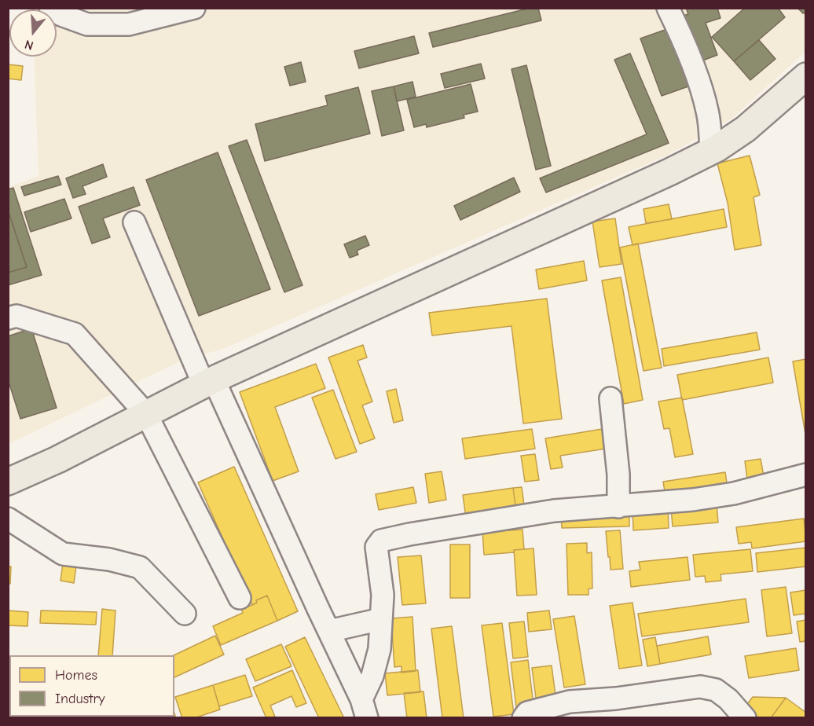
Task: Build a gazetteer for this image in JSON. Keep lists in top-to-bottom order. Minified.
{"legend":["Homes","Industry"],"north":"bottom"}
